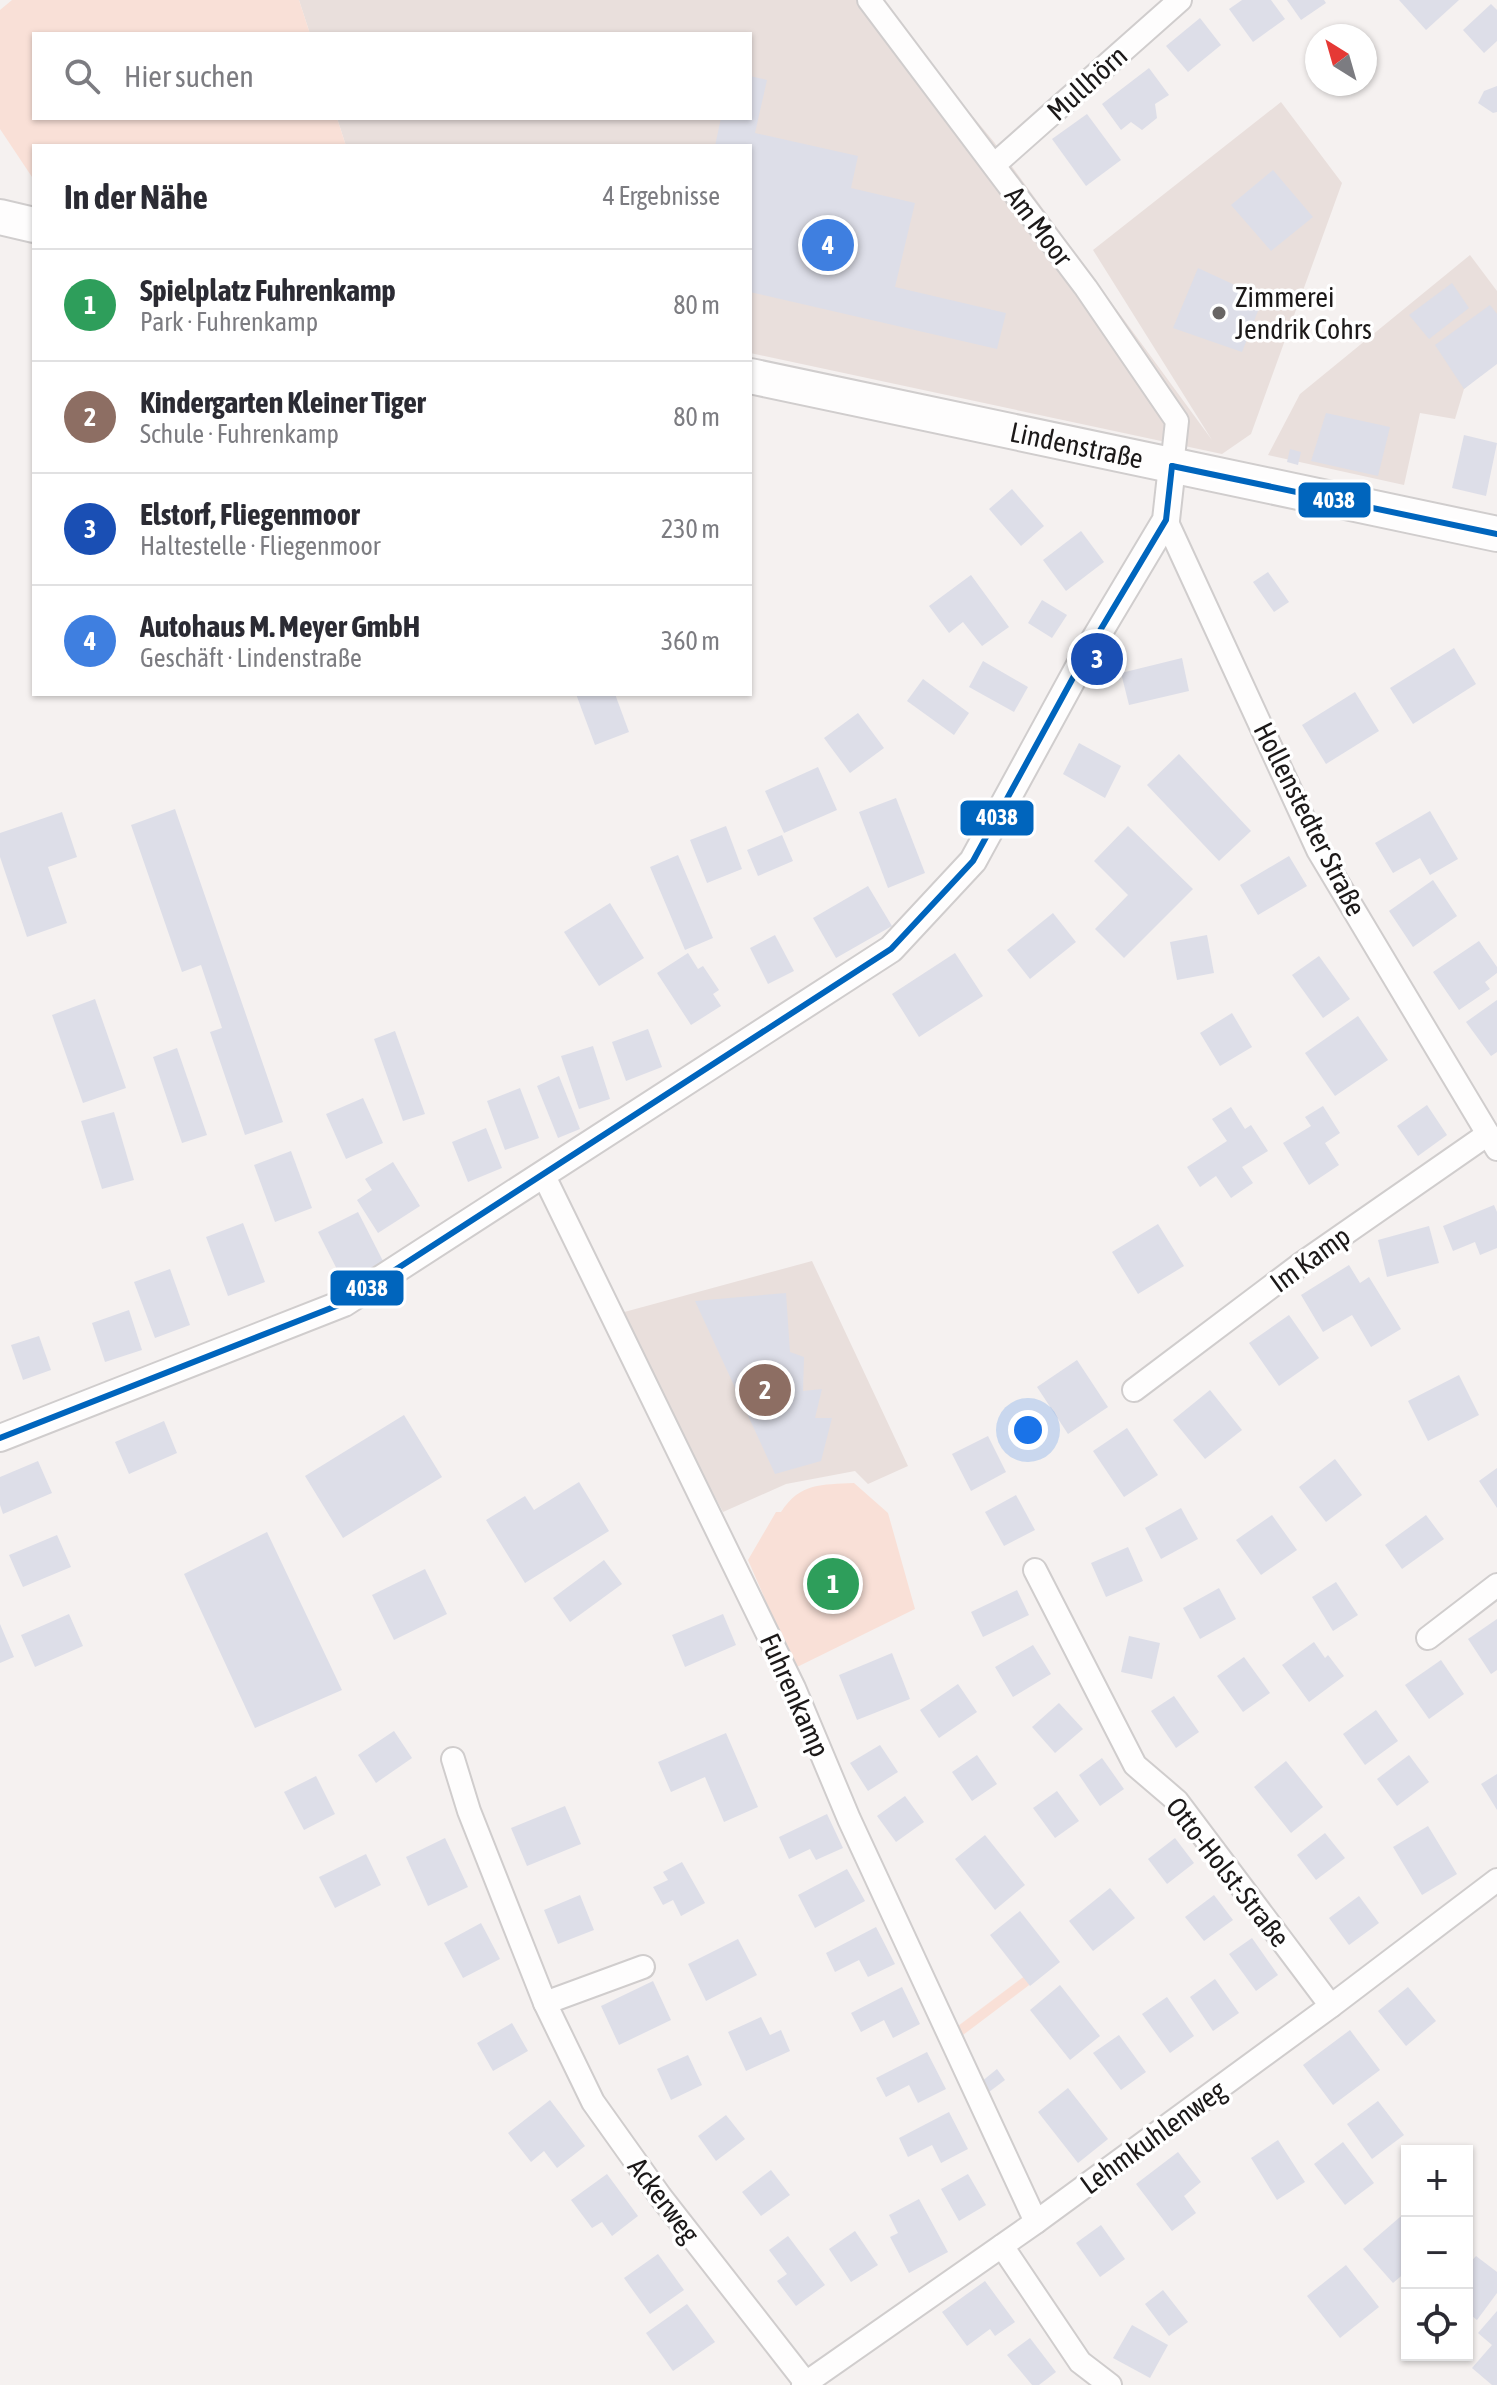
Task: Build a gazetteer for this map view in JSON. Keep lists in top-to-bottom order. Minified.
{"streets":{"main road":["Lindenstraße"],"street":["Mullhörn","Am Moor","Hollenstedter Straße","Im Kamp","Fuhrenkamp","Otto-Holst-Straße","Lehmkuhlenweg","Ackerweg"]},"crossings":[["Mullhörn","Am Moor"],["Am Moor","Lindenstraße"],["Hollenstedter Straße","Im Kamp"],["Fuhrenkamp","Lehmkuhlenweg"],["Otto-Holst-Straße","Lehmkuhlenweg"],["Lehmkuhlenweg","Ackerweg"]],"places":["Zimmerei Jendrik Cohrs"],"lines":["transit line 4038"],"north":"top left","page":{"search":"Hier suchen","heading":["In der Nähe","4 Ergebnisse"],"pins":["4","3","2","1"],"list":[{"mark":"1","name":"Spielplatz Fuhrenkamp","note":"Park · Fuhrenkamp","value":"80 m"},{"mark":"2","name":"Kindergarten Kleiner Tiger","note":"Schule · Fuhrenkamp","value":"80 m"},{"mark":"3","name":"Elstorf, Fliegenmoor","note":"Haltestelle · Fliegenmoor","value":"230 m"},{"mark":"4","name":"Autohaus M. Meyer GmbH","note":"Geschäft · Lindenstraße","value":"360 m"}],"map_buttons":["+","−"]}}
